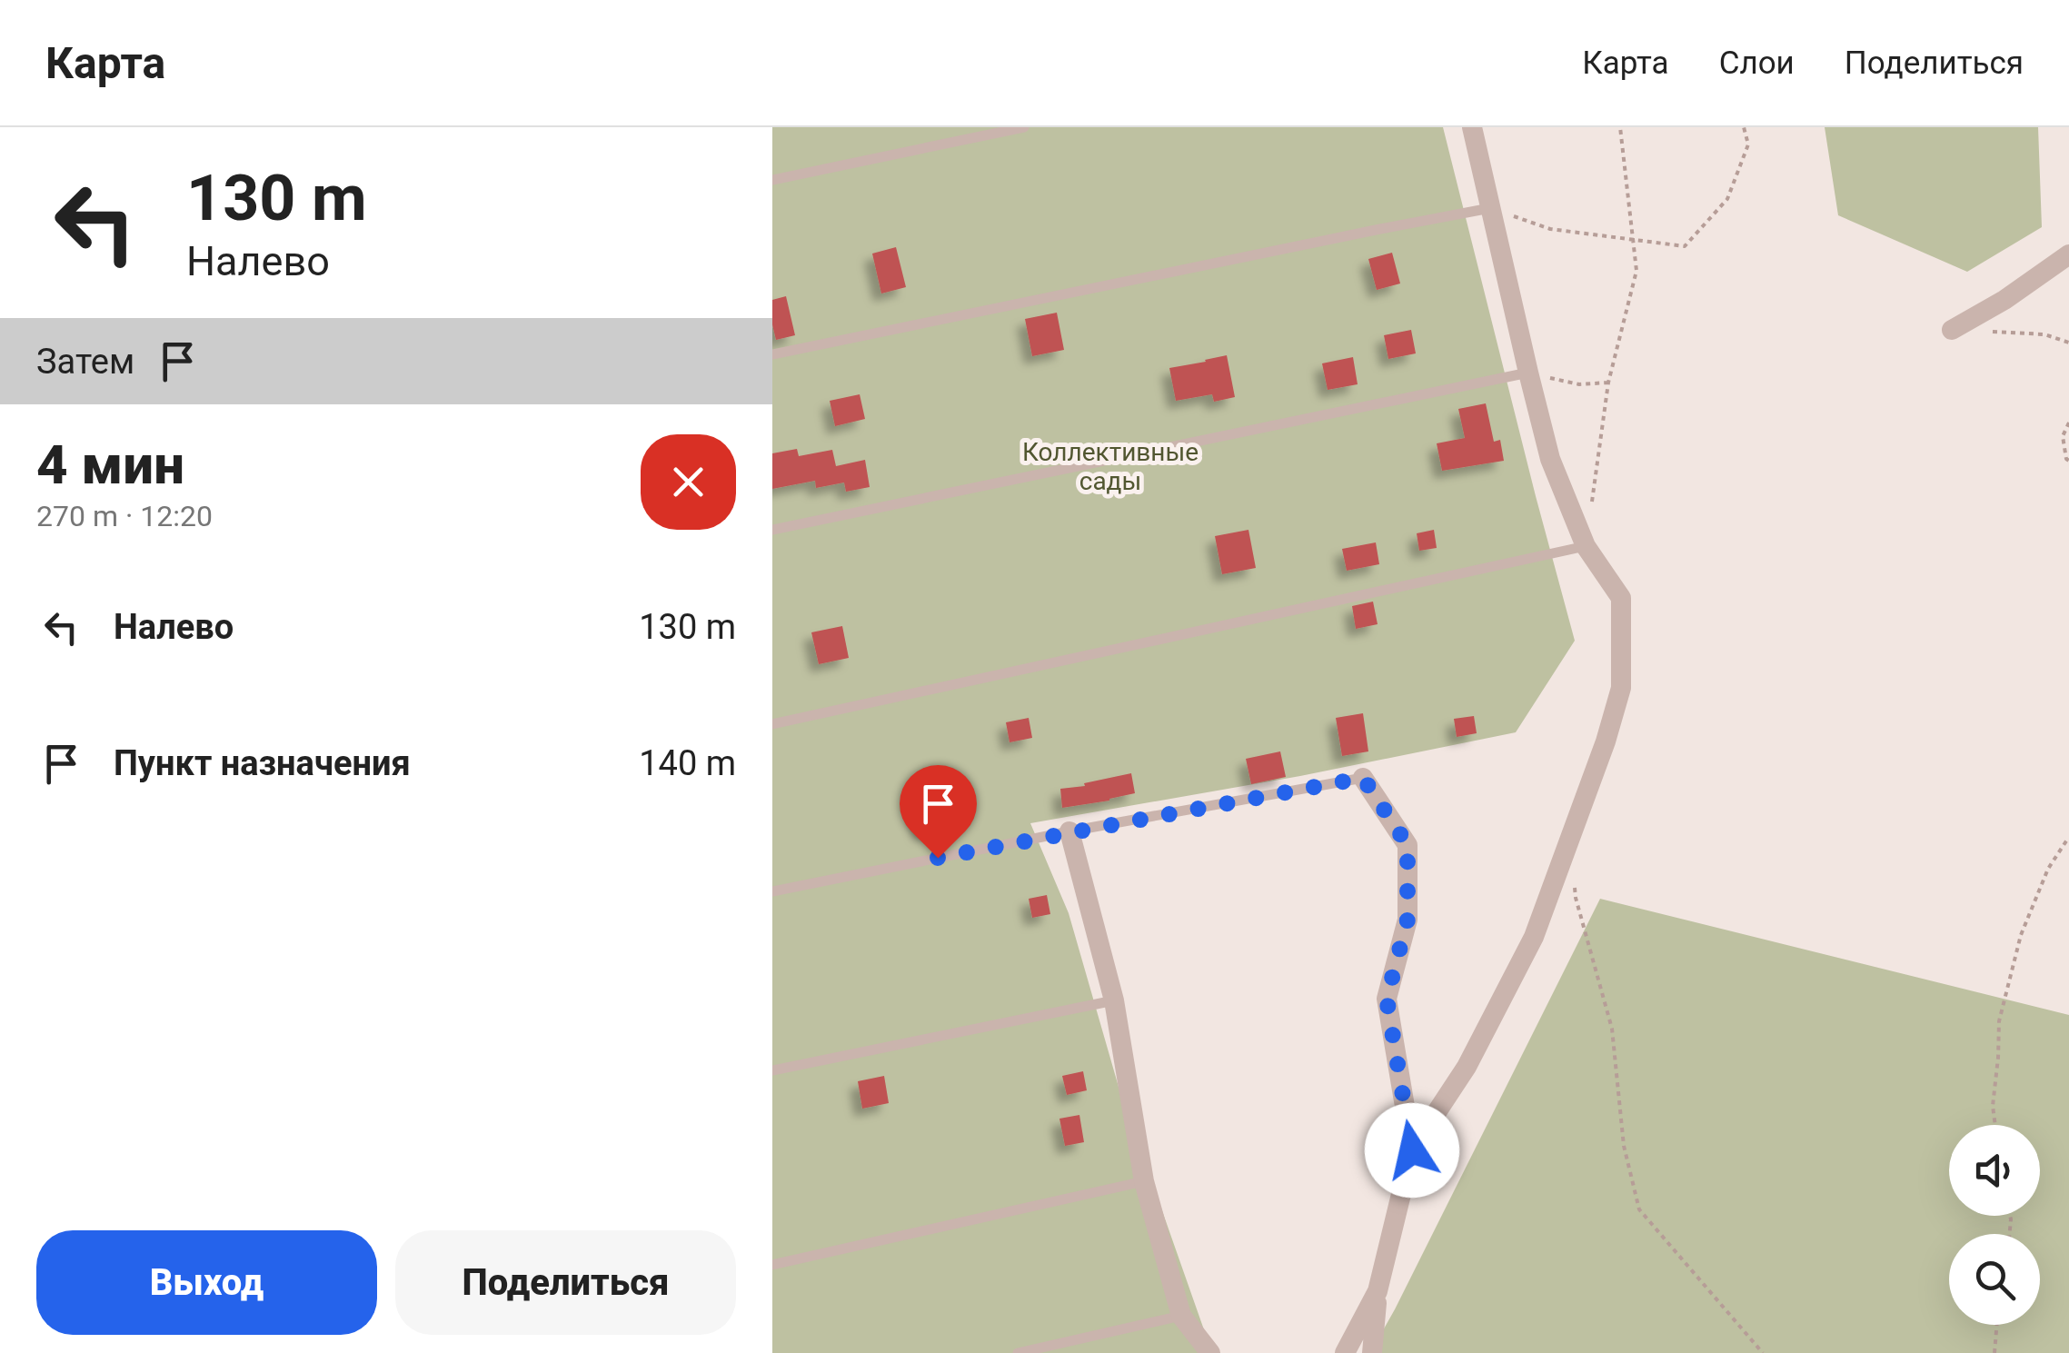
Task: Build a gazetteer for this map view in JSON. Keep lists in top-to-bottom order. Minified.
{"parks":["Коллективные сады"],"page":{"header":"Карта","nav":["Карта","Слои","Поделиться"],"turn":["130 m","Налево"],"then":"Затем","heading":["4 мин","270 m · 12:20"],"list":[{"name":"Налево","value":"130 m"},{"name":"Пункт назначения","value":"140 m"}],"buttons":["Выход","Поделиться"]}}
